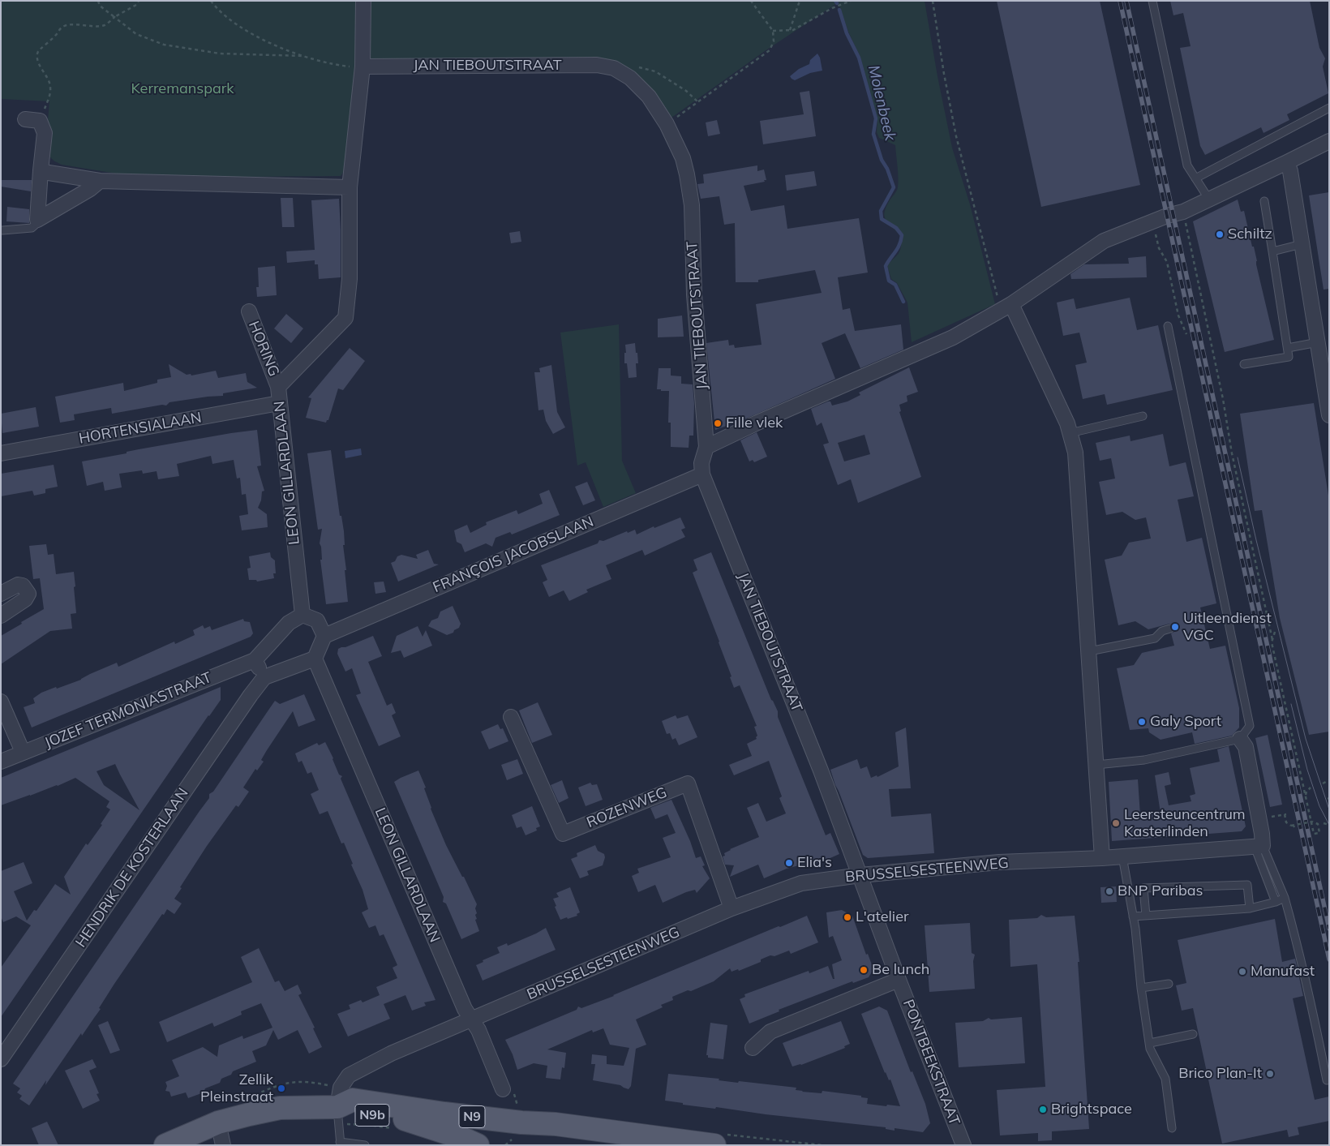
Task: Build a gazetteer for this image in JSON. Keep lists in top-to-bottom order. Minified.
{"streets":{"main road":["N9b","N9"],"street":["JAN TIEBOUTSTRAAT","HORING","HORTENSIALAAN","LEON GILLARDLAAN","FRANÇOIS JACOBSLAAN","JOZEF TERMONIASTRAAT","ROZENWEG","HENDRIK DE KOSTERLAAN","BRUSSELSESTEENWEG","PONTBEEKSTRAAT"]},"crossings":[["JAN TIEBOUTSTRAAT","LEON GILLARDLAAN"],["JAN TIEBOUTSTRAAT","FRANÇOIS JACOBSLAAN"],["JAN TIEBOUTSTRAAT","BRUSSELSESTEENWEG"],["JAN TIEBOUTSTRAAT","PONTBEEKSTRAAT"],["HORING","LEON GILLARDLAAN"],["HORTENSIALAAN","LEON GILLARDLAAN"],["LEON GILLARDLAAN","BRUSSELSESTEENWEG"],["ROZENWEG","BRUSSELSESTEENWEG"],["BRUSSELSESTEENWEG","PONTBEEKSTRAAT"],["BRUSSELSESTEENWEG","N9b"],["BRUSSELSESTEENWEG","N9"],["N9b","N9"]],"water":["Molenbeek"],"parks":["Kerremanspark"],"places":["Schiltz","Fille vlek","Uitleendienst VGC","Galy Sport","Leersteuncentrum Kasterlinden","Elia's","BNP Paribas","L'atelier","Be lunch","Manufast","Brico Plan-It","Zellik Pleinstraat","Brightspace"]}
